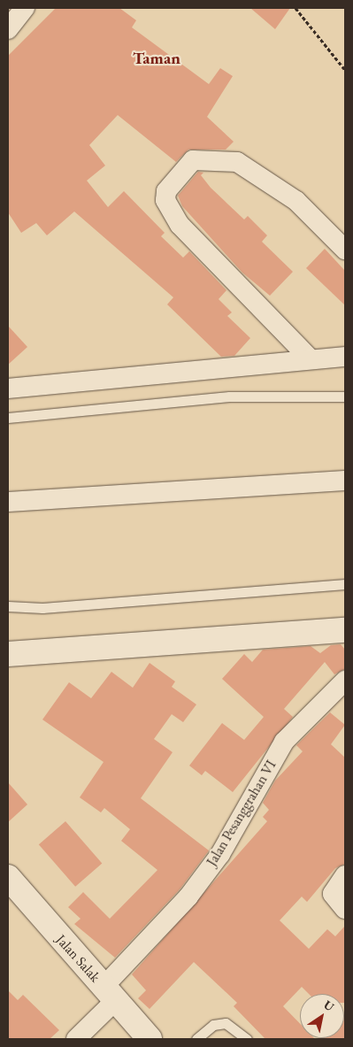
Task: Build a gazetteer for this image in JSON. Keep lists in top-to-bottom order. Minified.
{"streets":{"main road":["Jalan Salak"],"street":["Jalan Pesanggrahan VI"]},"crossings":[["Jalan Pesanggrahan VI","Jalan Salak"]],"districts":["Taman"],"north":"top right"}
